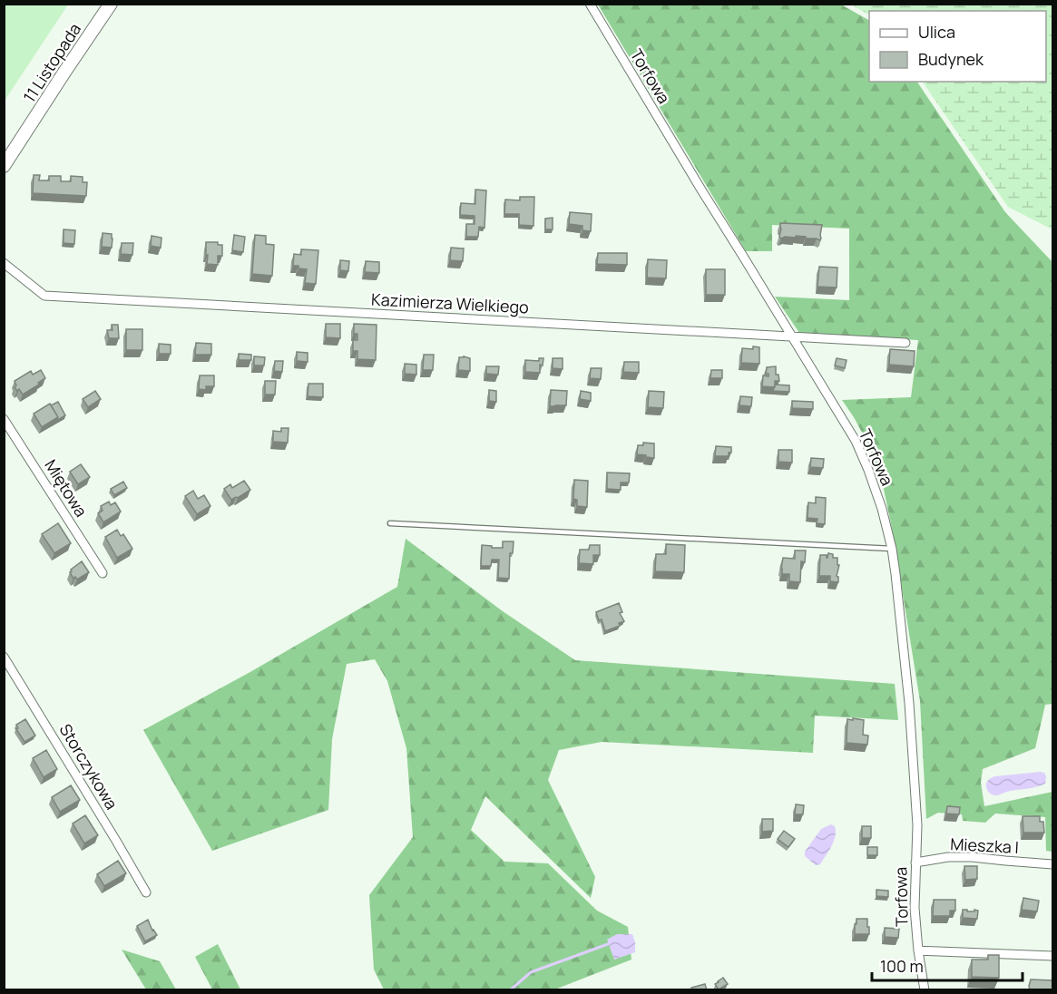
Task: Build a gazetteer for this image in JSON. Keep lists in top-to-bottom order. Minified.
{"streets":{"street":["11 Listopada","Torfowa","Kazimierza Wielkiego","Miętowa","Storczykowa","Mieszka I"]},"crossings":[["Torfowa","Kazimierza Wielkiego"],["Torfowa","Mieszka I"]],"legend":["Ulica","Budynek"],"scale_bar":"100 m"}
